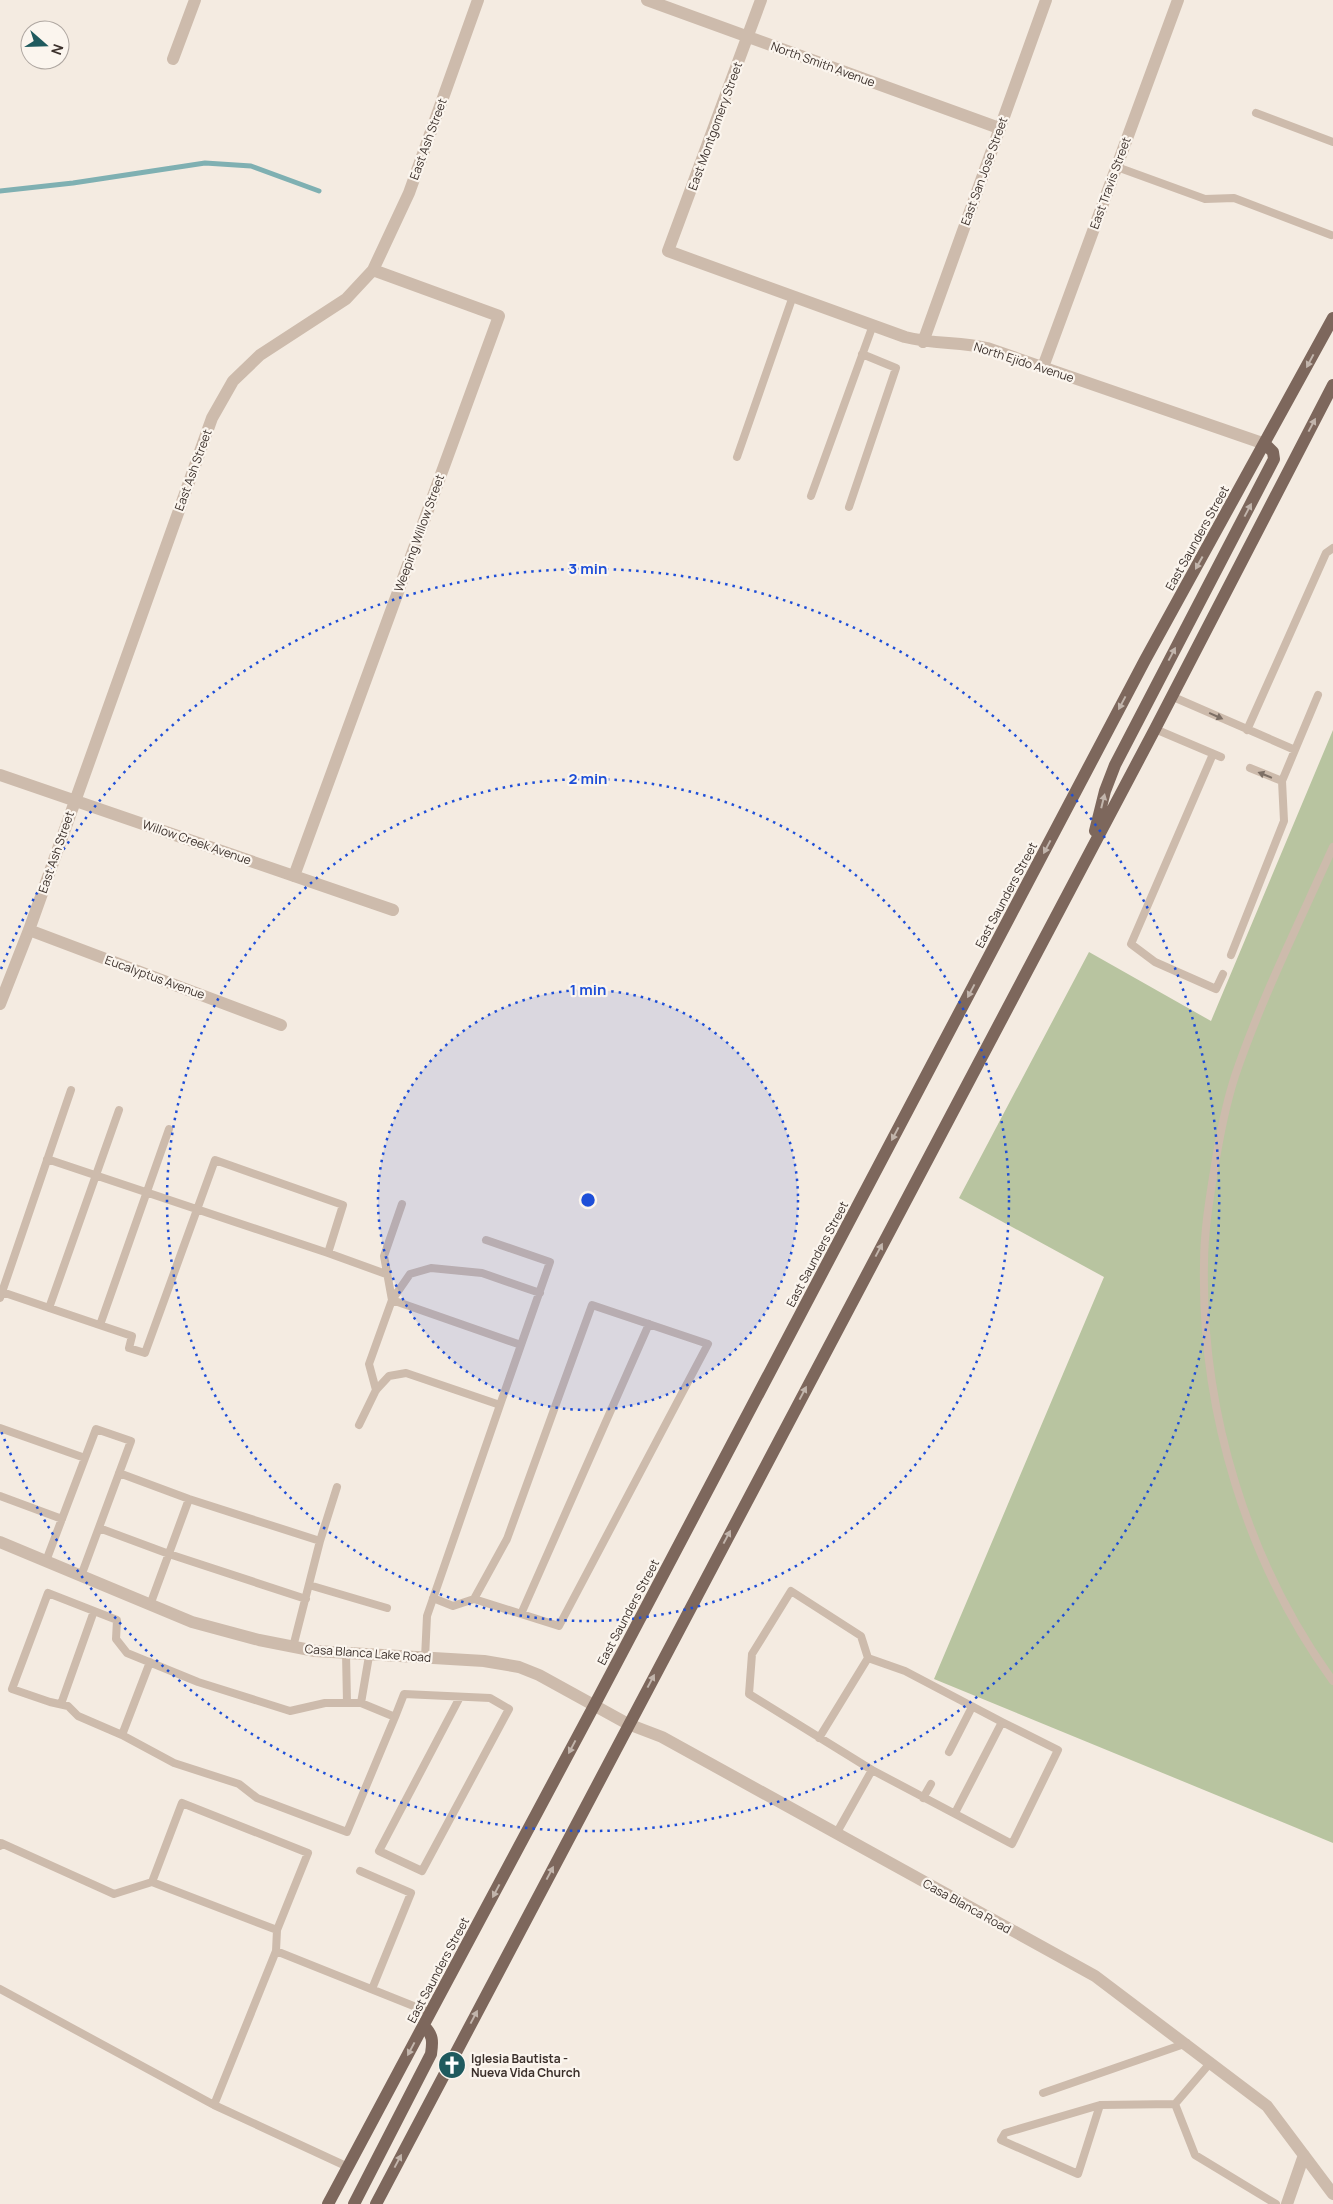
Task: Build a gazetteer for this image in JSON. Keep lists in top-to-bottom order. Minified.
{"streets":{"main road":["East Saunders Street"],"street":["North Smith Avenue","East Montgomery Street","East Ash Street","East San Jose Street","East Travis Street","North Ejido Avenue","Weeping Willow Street","Willow Creek Avenue","Eucalyptus Avenue","Casa Blanca Lake Road","Casa Blanca Road"]},"crossings":[["North Smith Avenue","East Montgomery Street"],["North Smith Avenue","East San Jose Street"],["East Montgomery Street","North Ejido Avenue"],["East Ash Street","Weeping Willow Street"],["East Ash Street","Willow Creek Avenue"],["East Ash Street","Eucalyptus Avenue"],["East San Jose Street","North Ejido Avenue"],["East Travis Street","North Ejido Avenue"],["North Ejido Avenue","East Saunders Street"],["Weeping Willow Street","Willow Creek Avenue"],["East Saunders Street","Casa Blanca Lake Road"],["East Saunders Street","Casa Blanca Road"],["Casa Blanca Lake Road","Casa Blanca Road"]],"places":{"church":["Iglesia Bautista - Nueva Vida Church"]},"north":"right","rings":["3 min","2 min","1 min"]}
